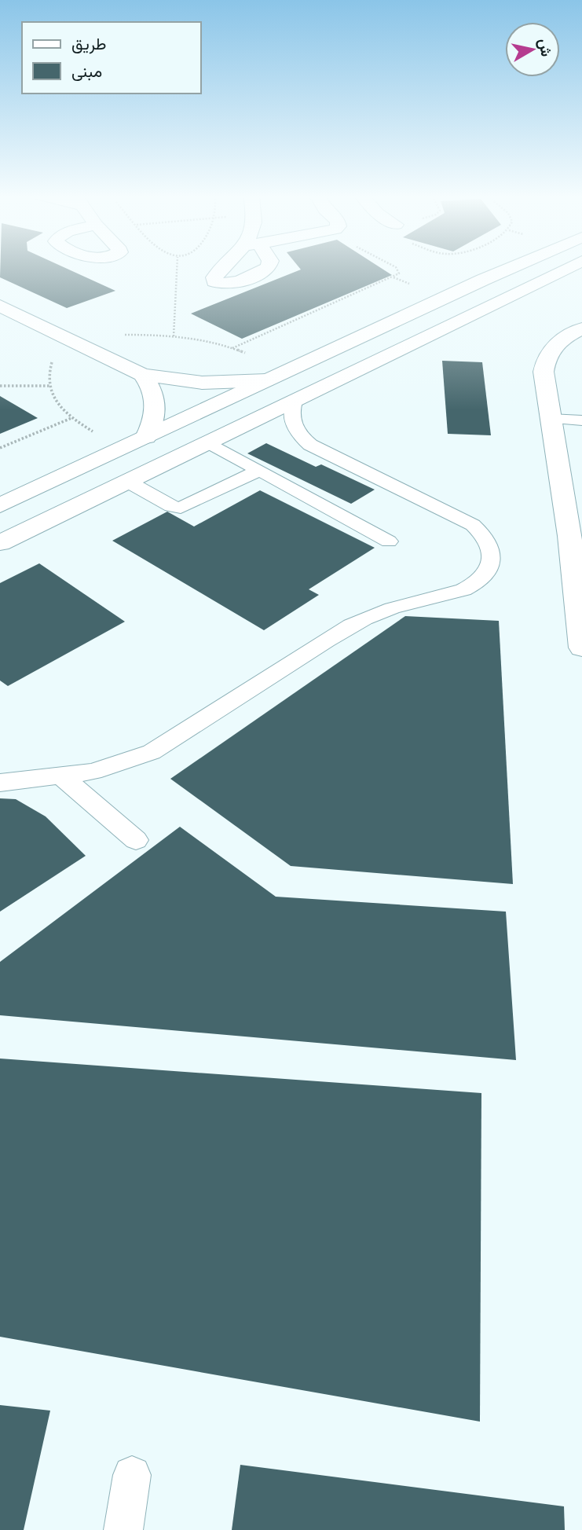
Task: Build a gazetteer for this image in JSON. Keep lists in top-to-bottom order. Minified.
{"legend":["طريق","مبنى"],"north":"right"}
